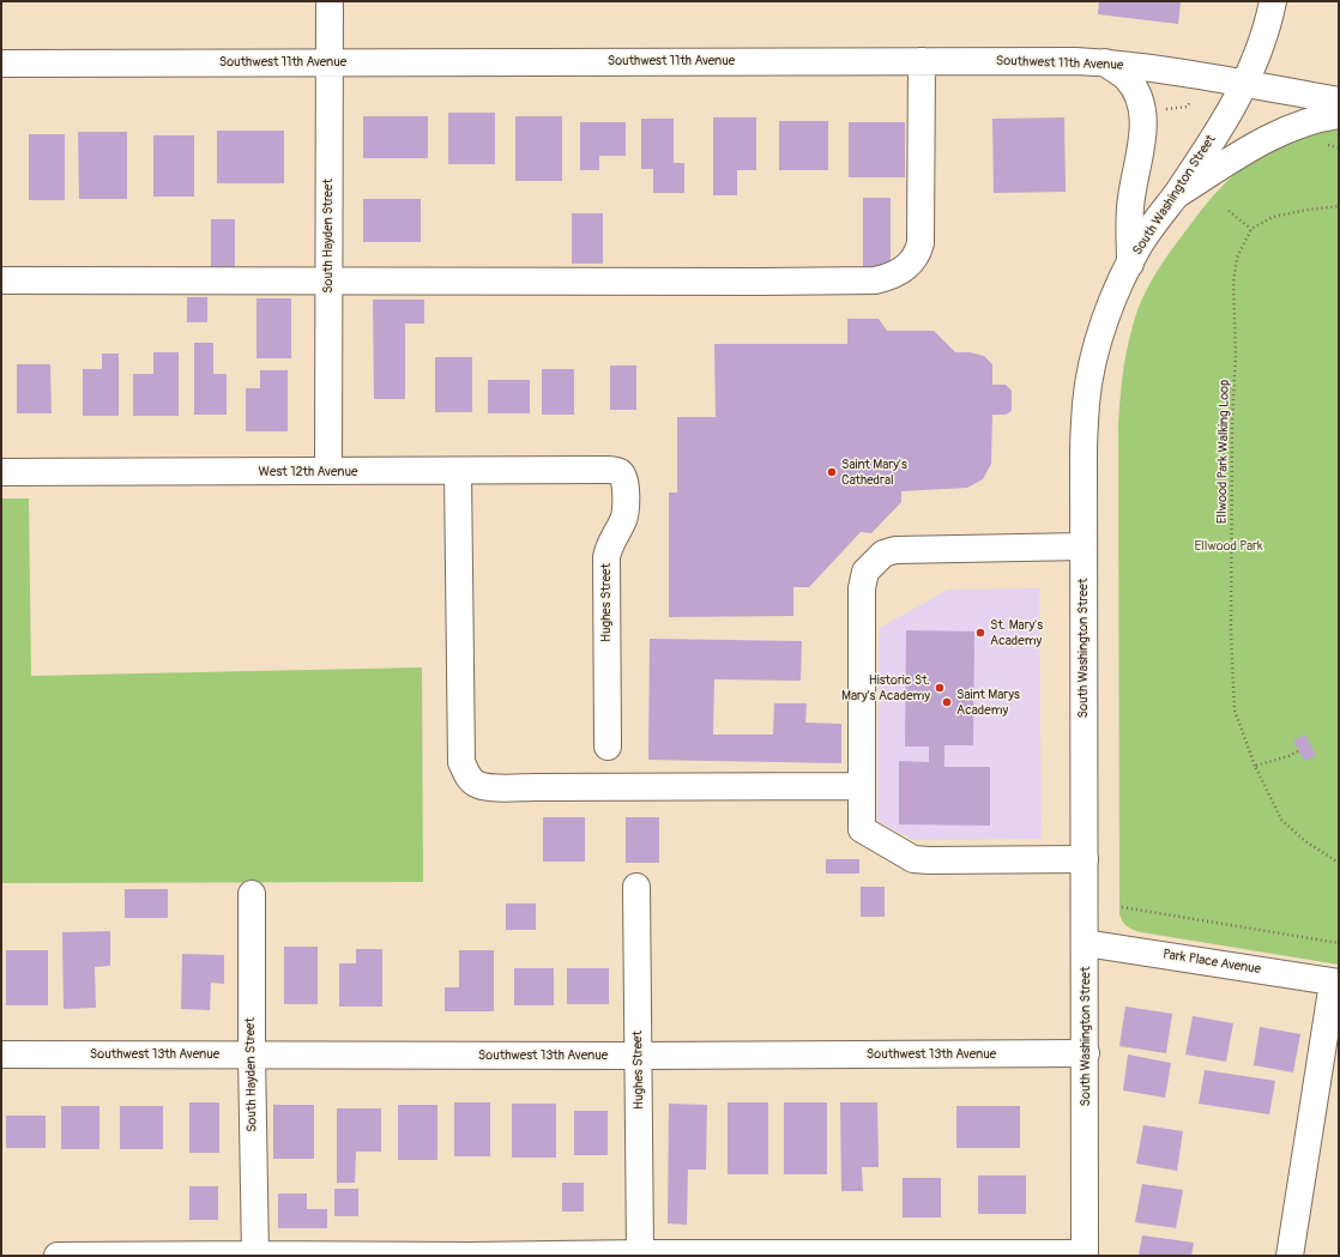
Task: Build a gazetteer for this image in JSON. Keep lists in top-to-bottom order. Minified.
{"streets":{"street":["Southwest 11th Avenue","South Washington Street","South Hayden Street","West 12th Avenue","Hughes Street","Park Place Avenue","Southwest 13th Avenue"],"path":["Ellwood Park Walking Loop"]},"crossings":[["Southwest 11th Avenue","South Washington Street"],["Southwest 11th Avenue","South Hayden Street"],["South Washington Street","Park Place Avenue"],["South Washington Street","Southwest 13th Avenue"],["South Hayden Street","West 12th Avenue"],["South Hayden Street","Southwest 13th Avenue"],["West 12th Avenue","Hughes Street"],["Hughes Street","Southwest 13th Avenue"]],"parks":["Ellwood Park"],"places":["Saint Mary's Cathedral","St. Mary's Academy","Historic St. Mary's Academy","Saint Marys Academy"]}
